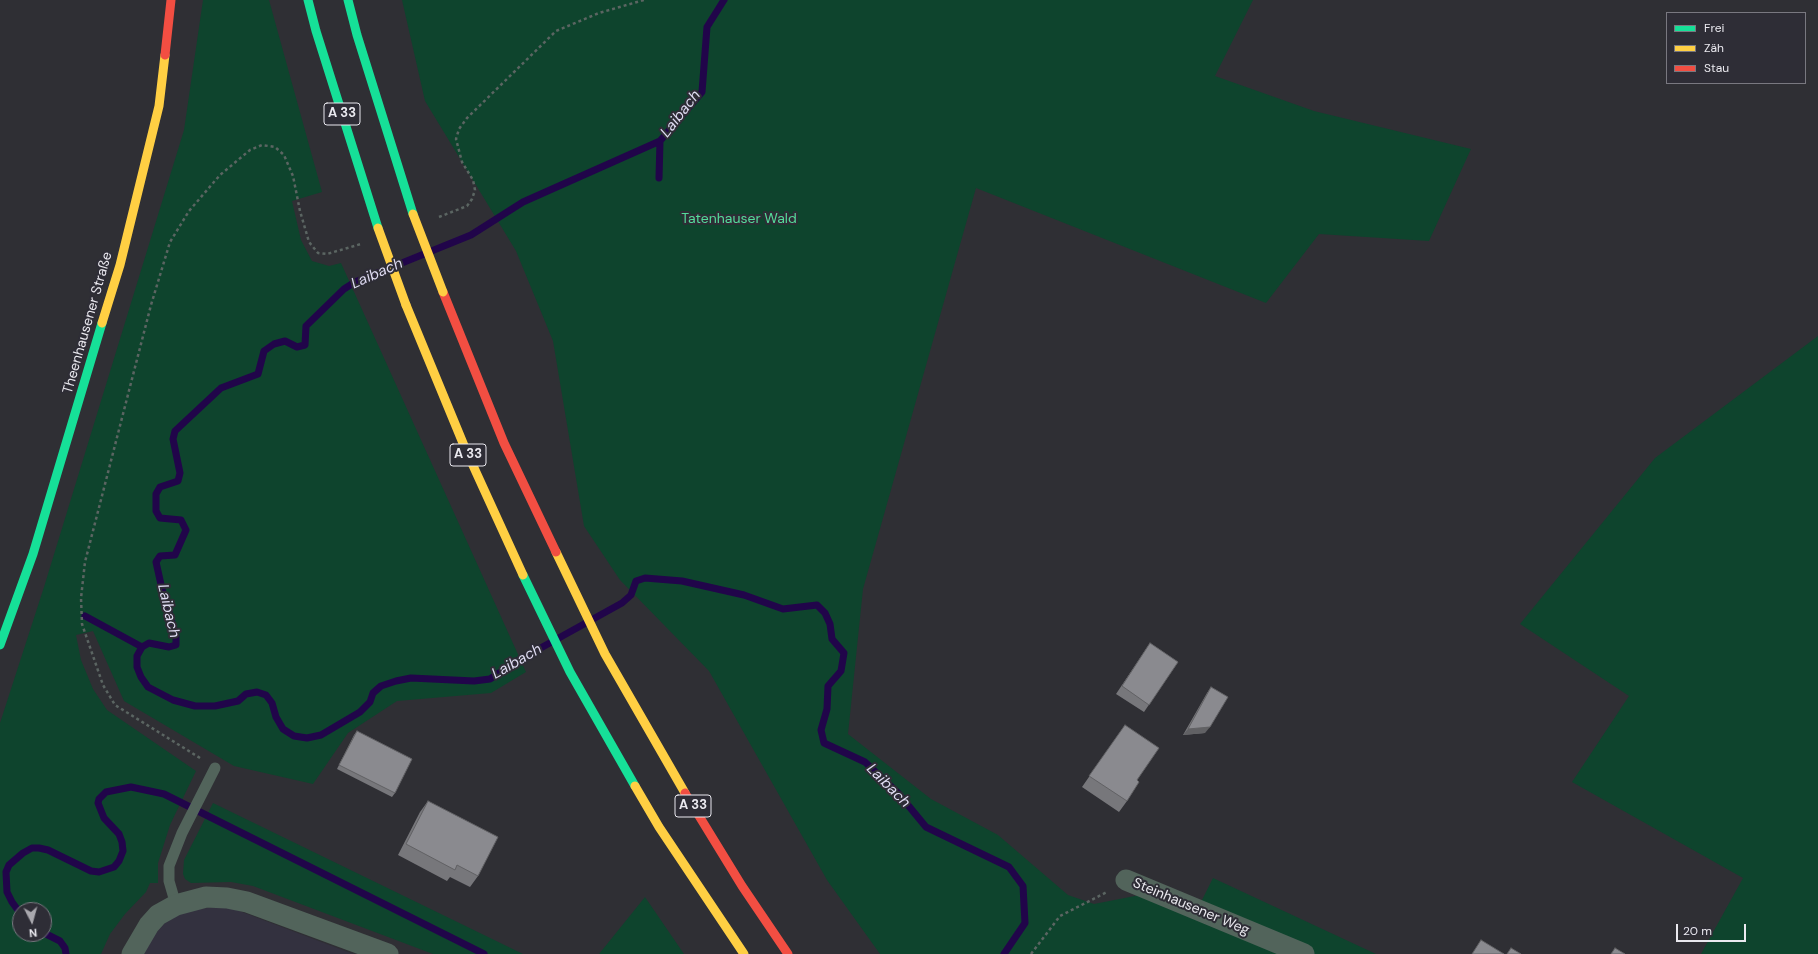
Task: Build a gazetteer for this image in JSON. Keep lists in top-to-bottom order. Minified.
{"streets":{"main road":["A 33","Theenhausener Straße"],"street":["Steinhausener Weg"]},"water":["Laibach"],"parks":["Tatenhauser Wald"],"legend":["Frei","Zäh","Stau"],"scale_bar":"20 m","north":"bottom"}
